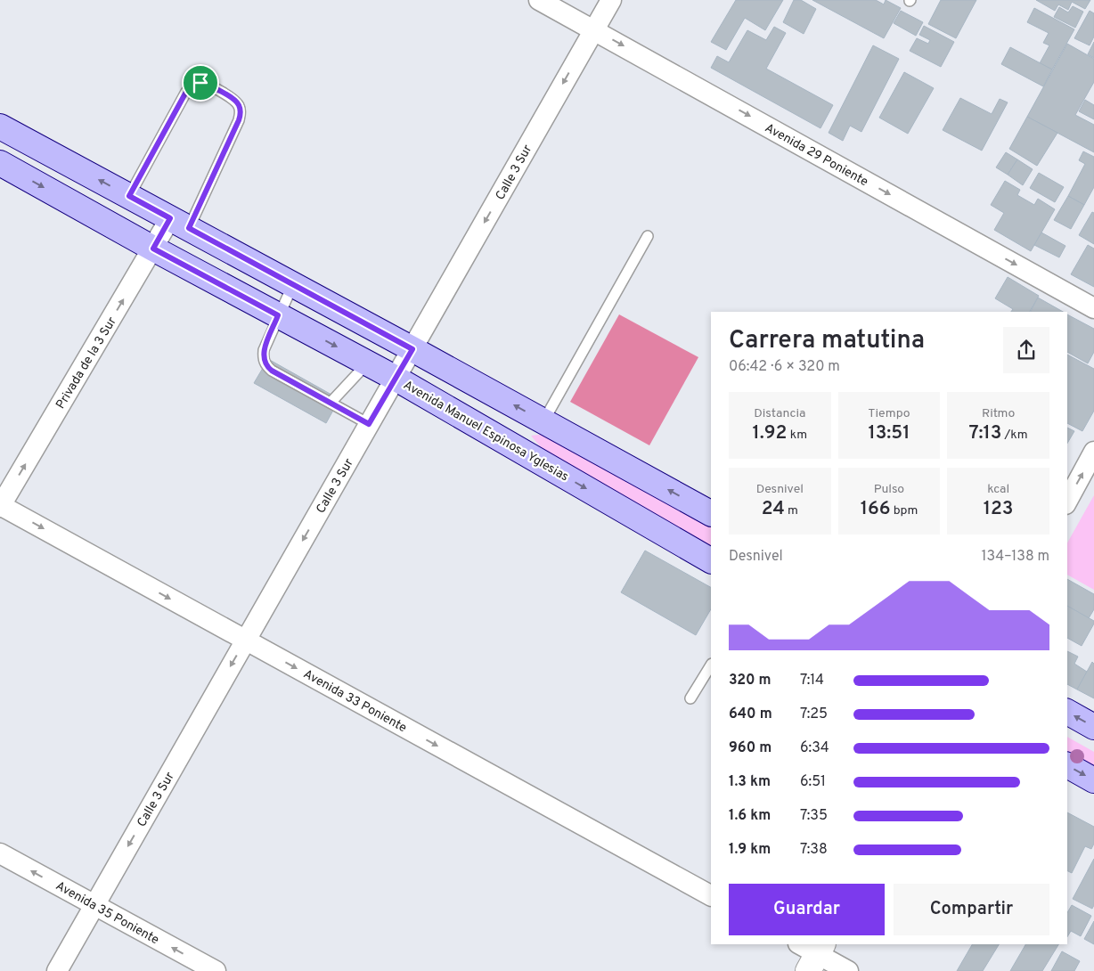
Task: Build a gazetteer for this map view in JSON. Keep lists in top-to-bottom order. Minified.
{"streets":{"main road":["Avenida Manuel Espinosa Yglesias"],"street":["Avenida 29 Poniente","Calle 3 Sur","Privada de la 3 Sur","Avenida 33 Poniente","Avenida 35 Poniente"]},"crossings":[["Avenida 29 Poniente","Calle 3 Sur"],["Calle 3 Sur","Avenida Manuel Espinosa Yglesias"],["Calle 3 Sur","Avenida 33 Poniente"],["Calle 3 Sur","Avenida 35 Poniente"],["Privada de la 3 Sur","Avenida Manuel Espinosa Yglesias"],["Privada de la 3 Sur","Avenida 33 Poniente"]],"one_way":["Avenida 29 Poniente","Calle 3 Sur","Privada de la 3 Sur","Avenida 33 Poniente","Avenida 35 Poniente"],"page":{"heading":["Carrera matutina","06:42 · 6 × 320 m"],"stats":[["Distancia","1.92 km"],["Tiempo","13:51"],["Ritmo","7:13 /km"],["Desnivel","24 m"],["Pulso","166 bpm"],["kcal","123"]],"chart":["Desnivel","134–138 m"],"list":[{"name":"320 m","note":"7:14"},{"name":"640 m","note":"7:25"},{"name":"960 m","note":"6:34"},{"name":"1.3 km","note":"6:51"},{"name":"1.6 km","note":"7:35"},{"name":"1.9 km","note":"7:38"}],"buttons":["Guardar","Compartir"]}}
